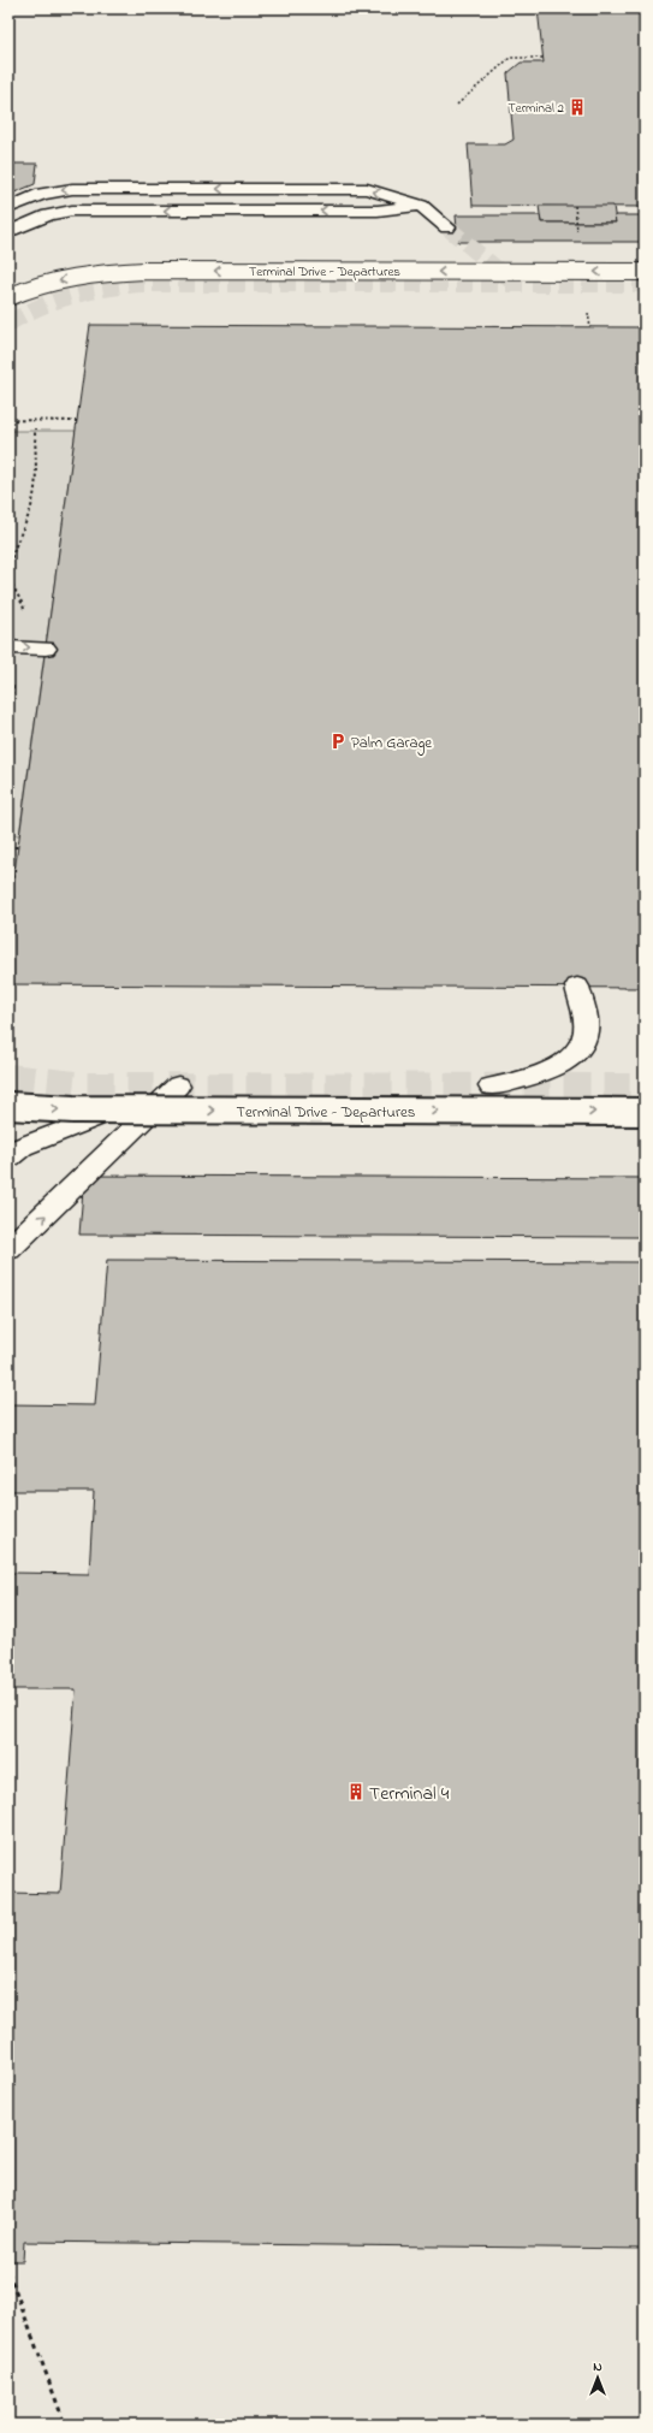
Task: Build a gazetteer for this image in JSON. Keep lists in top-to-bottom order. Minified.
{"streets":{"street":["Terminal Drive - Departures"]},"places":{"building":["Terminal 2","Terminal 4"],"parking":["Palm Garage"]},"north":"top"}
